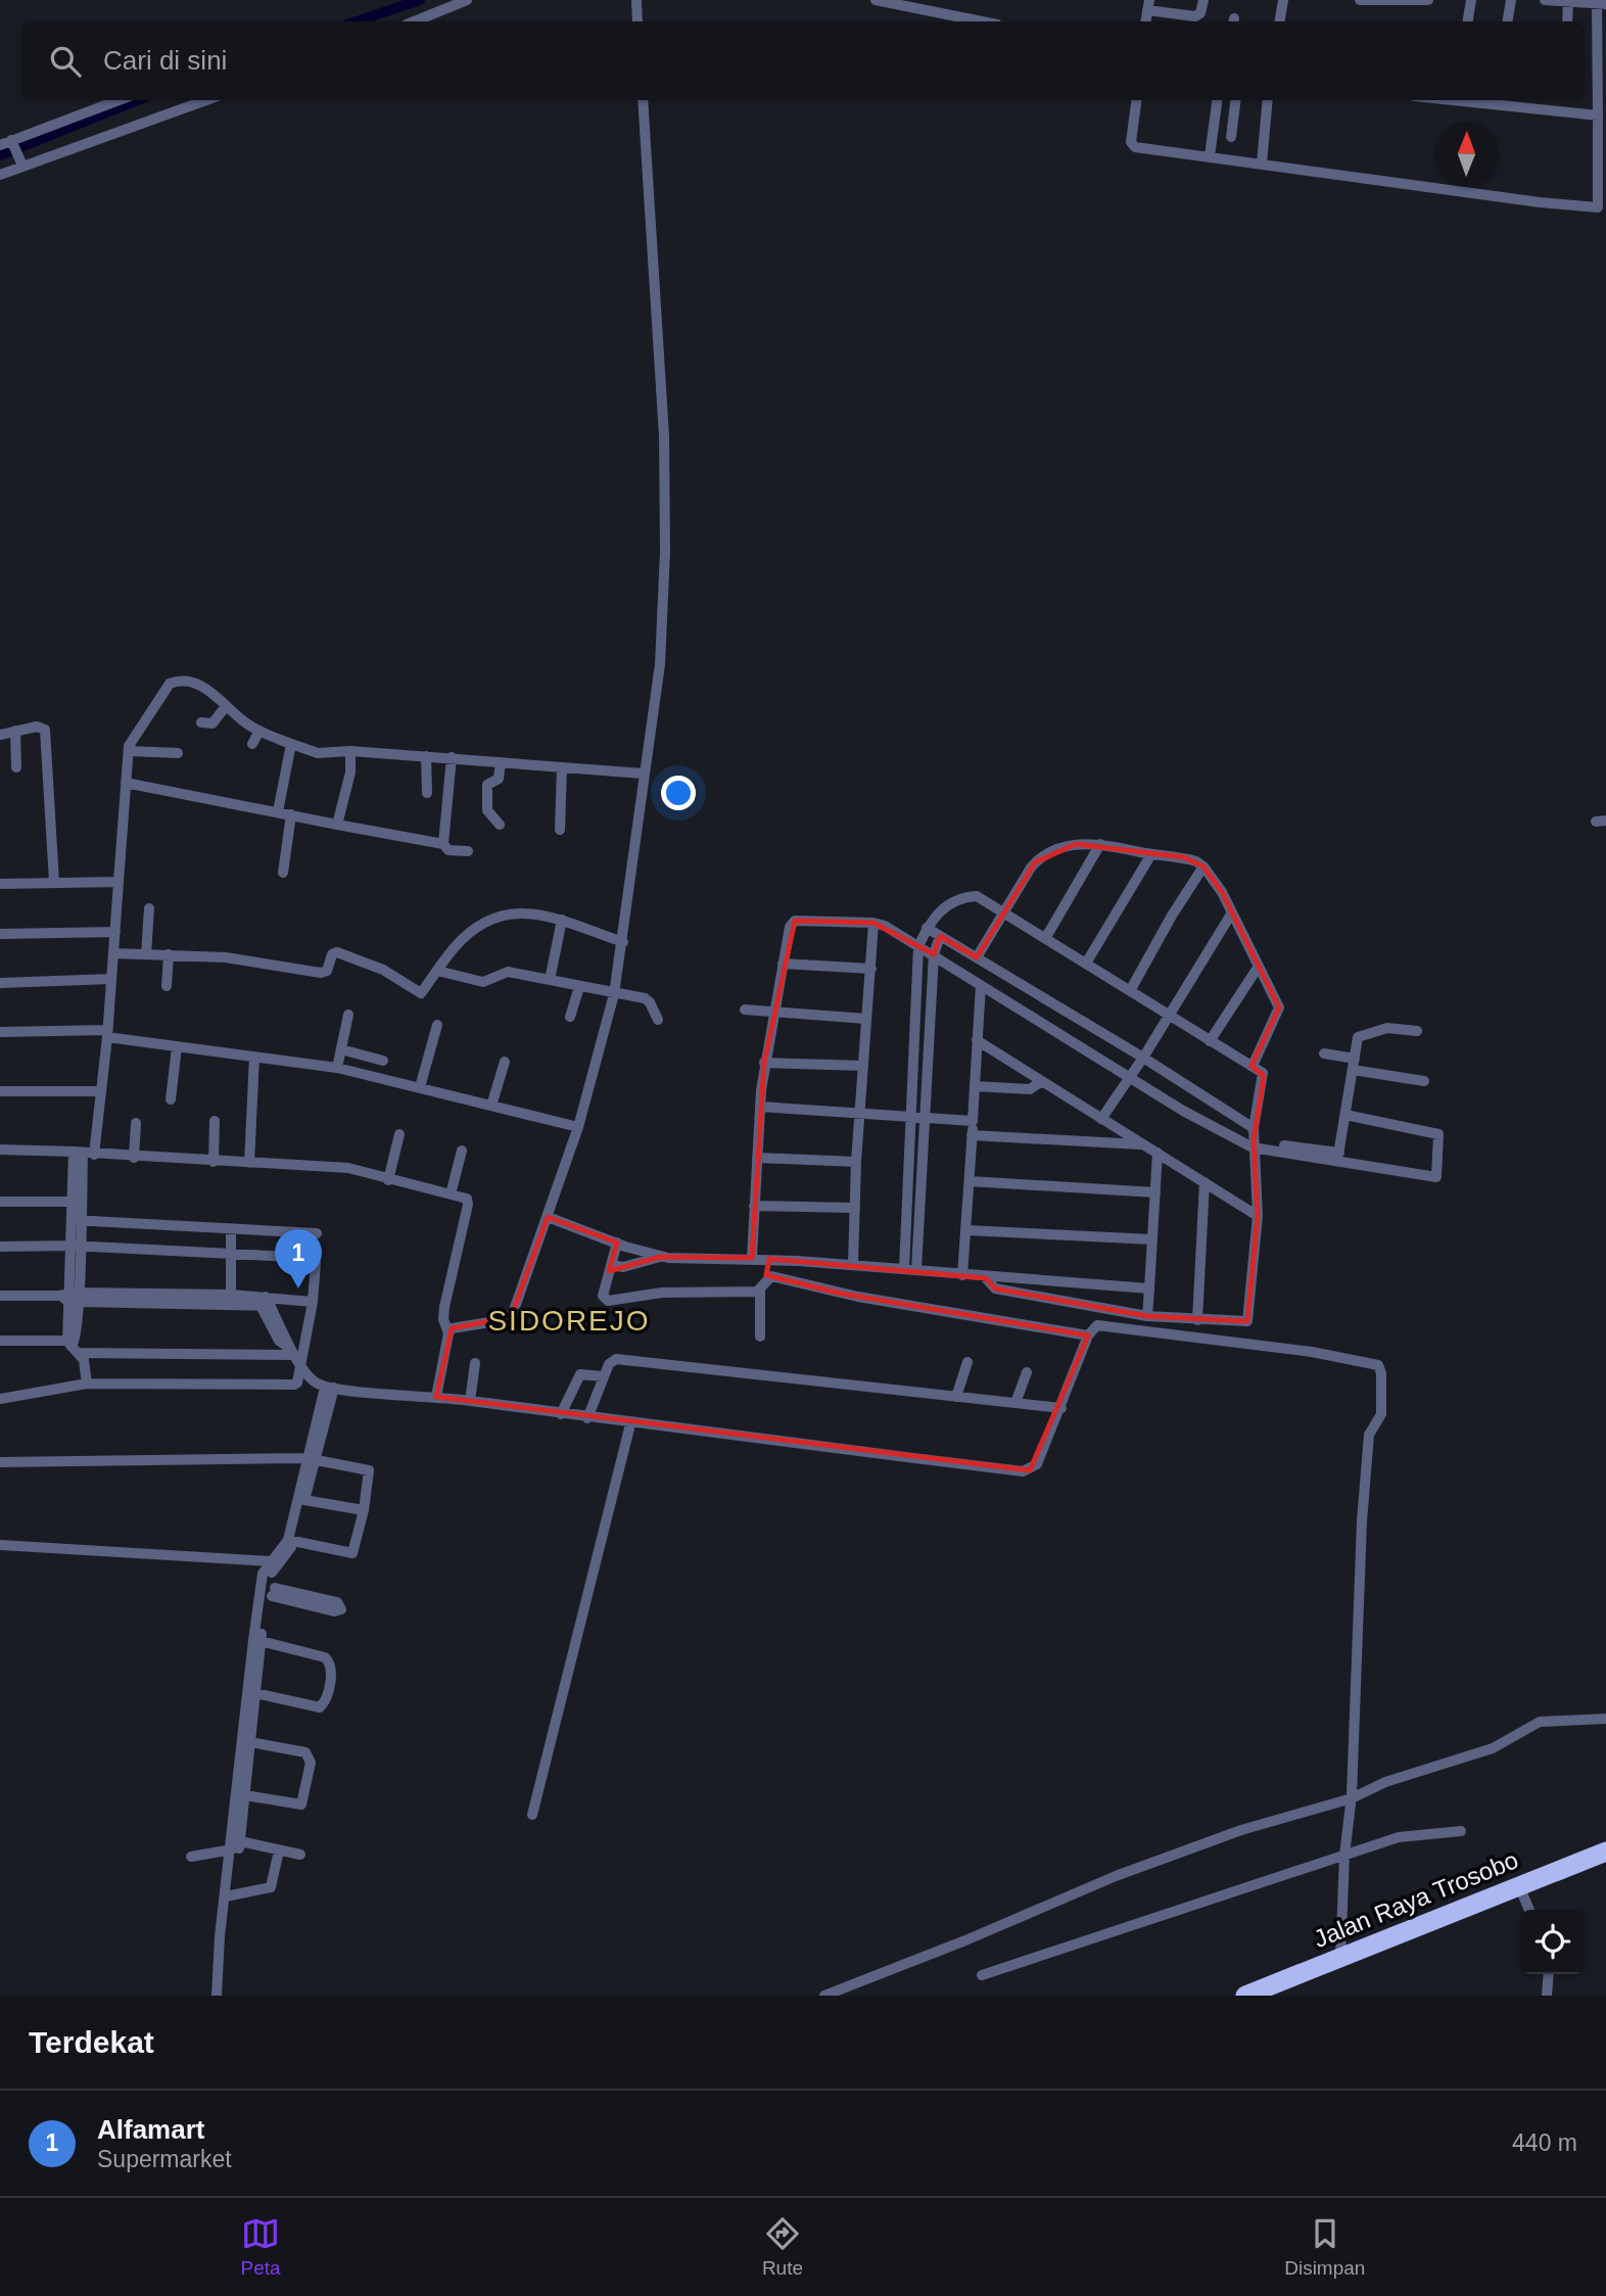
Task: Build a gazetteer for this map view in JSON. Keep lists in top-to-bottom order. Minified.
{"streets":{"highway":["Jalan Raya Trosobo"]},"districts":["SIDOREJO"],"north":"top","page":{"search":"Cari di sini","pins":"1","heading":"Terdekat","list":[{"mark":"1","name":"Alfamart","note":"Supermarket","value":"440 m"}],"nav":["Peta","Rute","Disimpan"]}}
